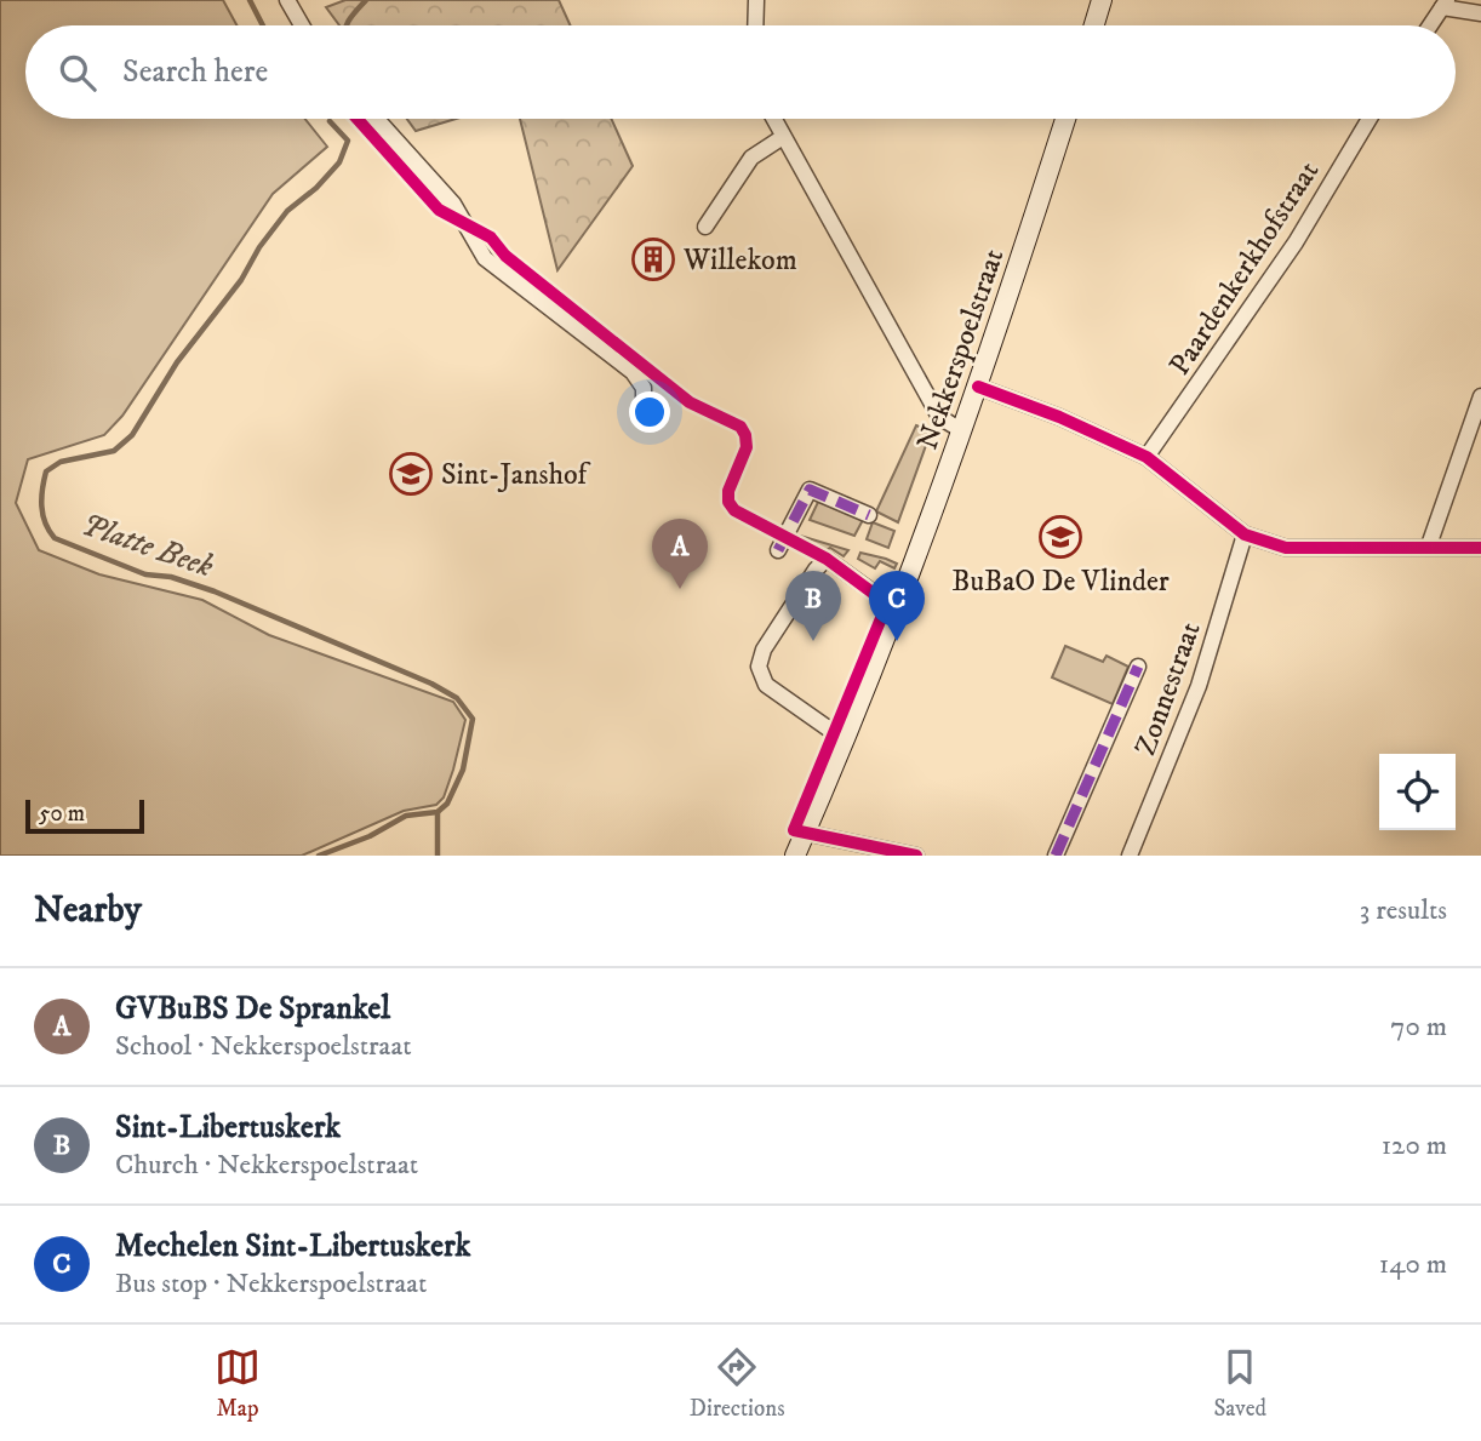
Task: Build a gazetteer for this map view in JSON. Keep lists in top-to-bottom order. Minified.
{"streets":{"main road":["Nekkerspoelstraat"],"street":["Paardenkerkhofstraat","Zonnestraat"]},"water":["Platte Beek"],"places":{"building":["Willekom"],"school or university":["Sint-Janshof","BuBaO De Vlinder"]},"scale_bar":"50 m","page":{"search":"Search here","pins":["A","B","C"],"scale":"50 m","heading":["Nearby","3 results"],"list":[{"mark":"A","name":"GVBuBS De Sprankel","note":"School · Nekkerspoelstraat","value":"70 m"},{"mark":"B","name":"Sint-Libertuskerk","note":"Church · Nekkerspoelstraat","value":"120 m"},{"mark":"C","name":"Mechelen Sint-Libertuskerk","note":"Bus stop · Nekkerspoelstraat","value":"140 m"}],"nav":["Map","Directions","Saved"]}}
